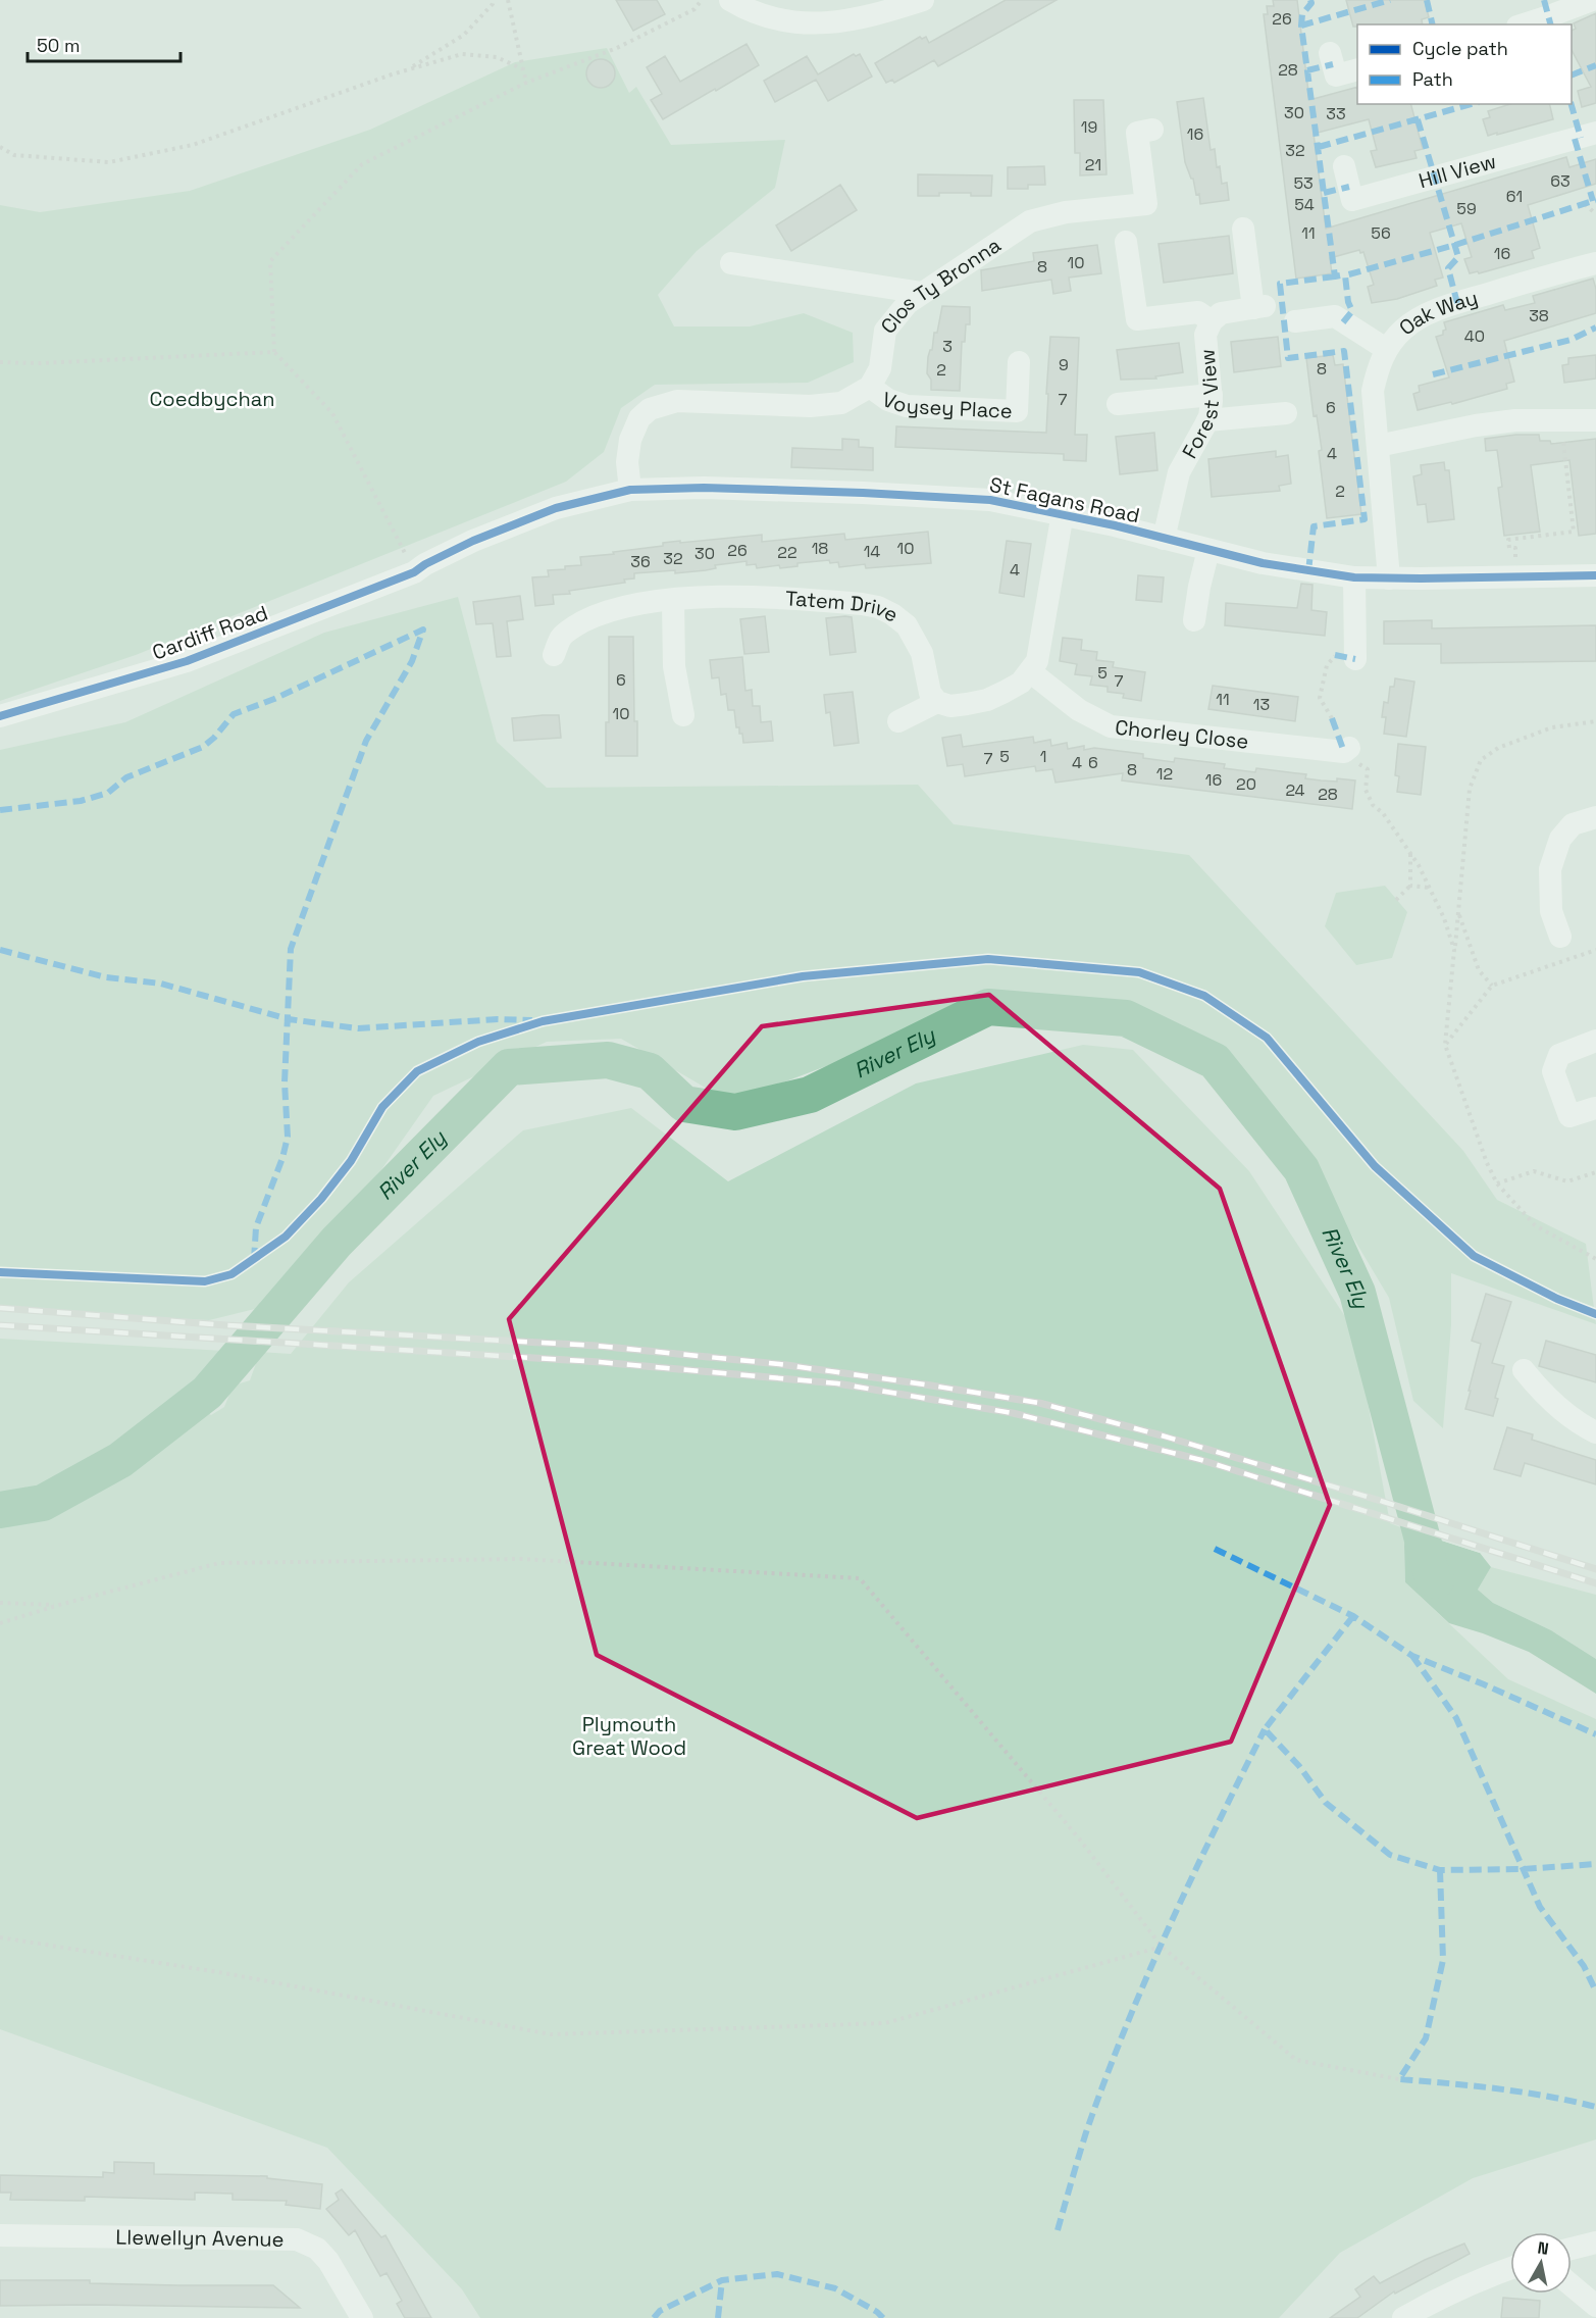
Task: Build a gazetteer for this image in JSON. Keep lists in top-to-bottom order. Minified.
{"streets":{"street":["Hill View","Clos Ty Bronna","Oak Way","Voysey Place","Forest View","St Fagans Road","Tatem Drive","Cardiff Road","Chorley Close","Llewellyn Avenue"]},"crossings":[["Clos Ty Bronna","Voysey Place"],["Oak Way","St Fagans Road"],["Forest View","St Fagans Road"],["St Fagans Road","Cardiff Road"]],"water":["River Ely"],"parks":["Coedbychan","Plymouth Great Wood"],"house_numbers":["26","28","30","33","19","16","32","21","63","53","61","54","59","11","56","16","10","8","38","40","3","9","8","2","7","6","4","2","18","10","26","14","22","30","32","36","4","5","6","7","11","13","10","5","1","7","4","6","8","12","16","20","24","28"],"legend":["Cycle path","Path"],"scale_bar":"50 m","north":"top"}
